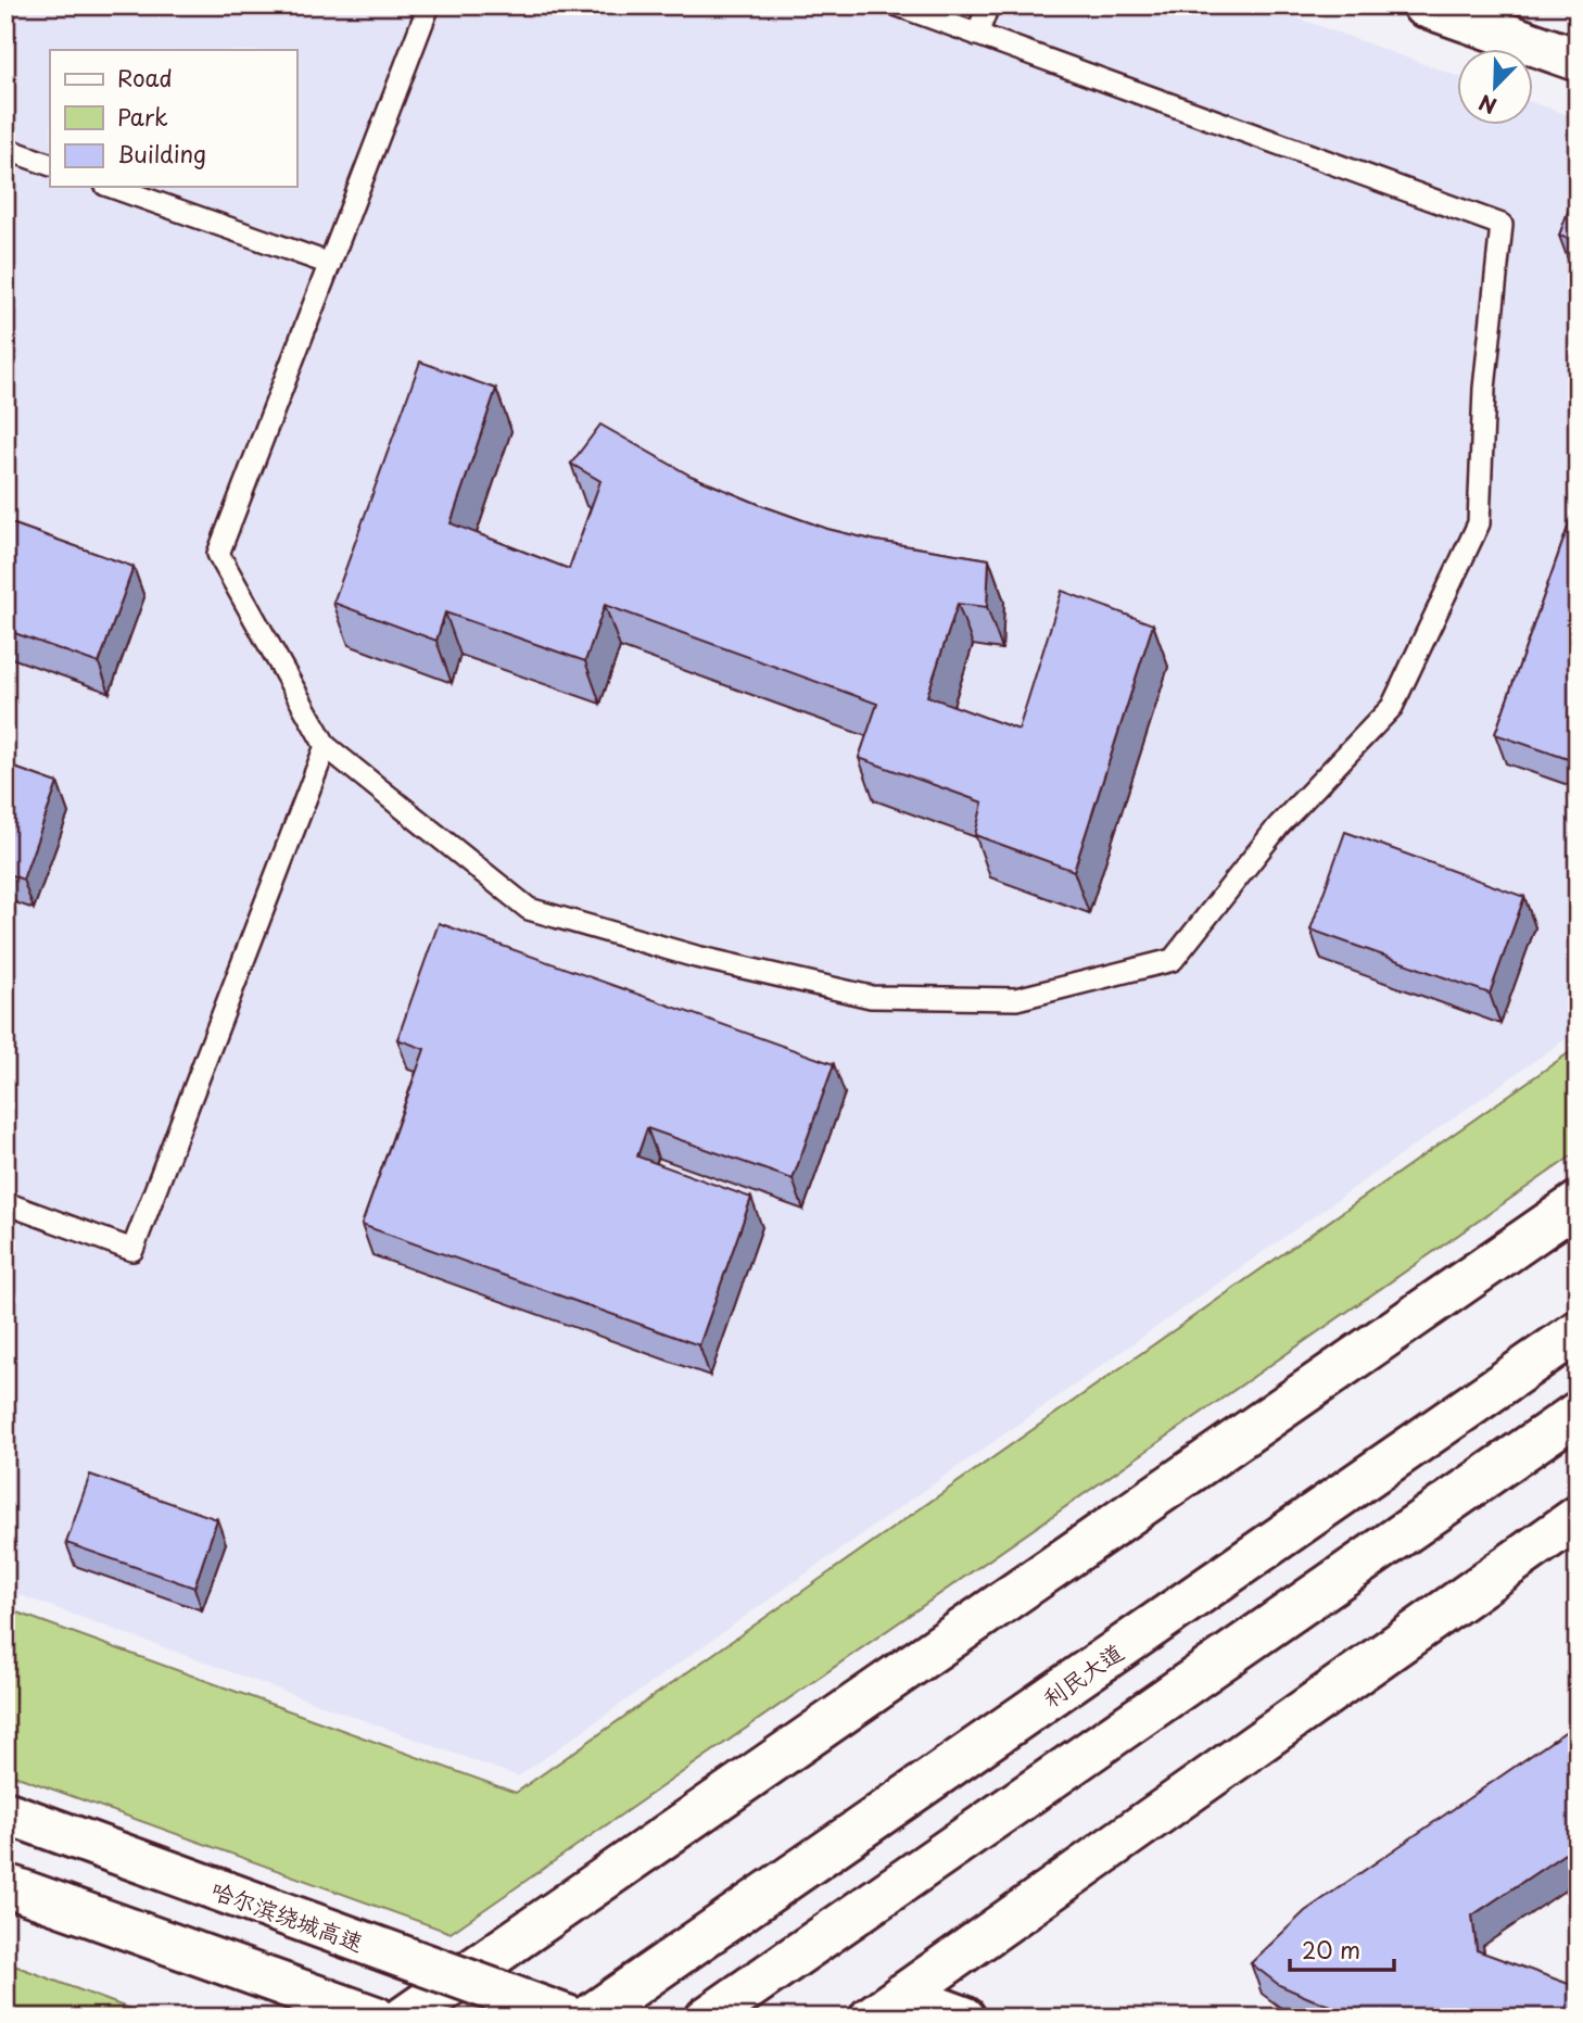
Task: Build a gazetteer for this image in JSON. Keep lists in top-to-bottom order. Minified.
{"streets":{"main road":["利民大道","哈尔滨绕城高速"]},"legend":["Road","Park","Building"],"scale_bar":"20 m","north":"bottom left"}
